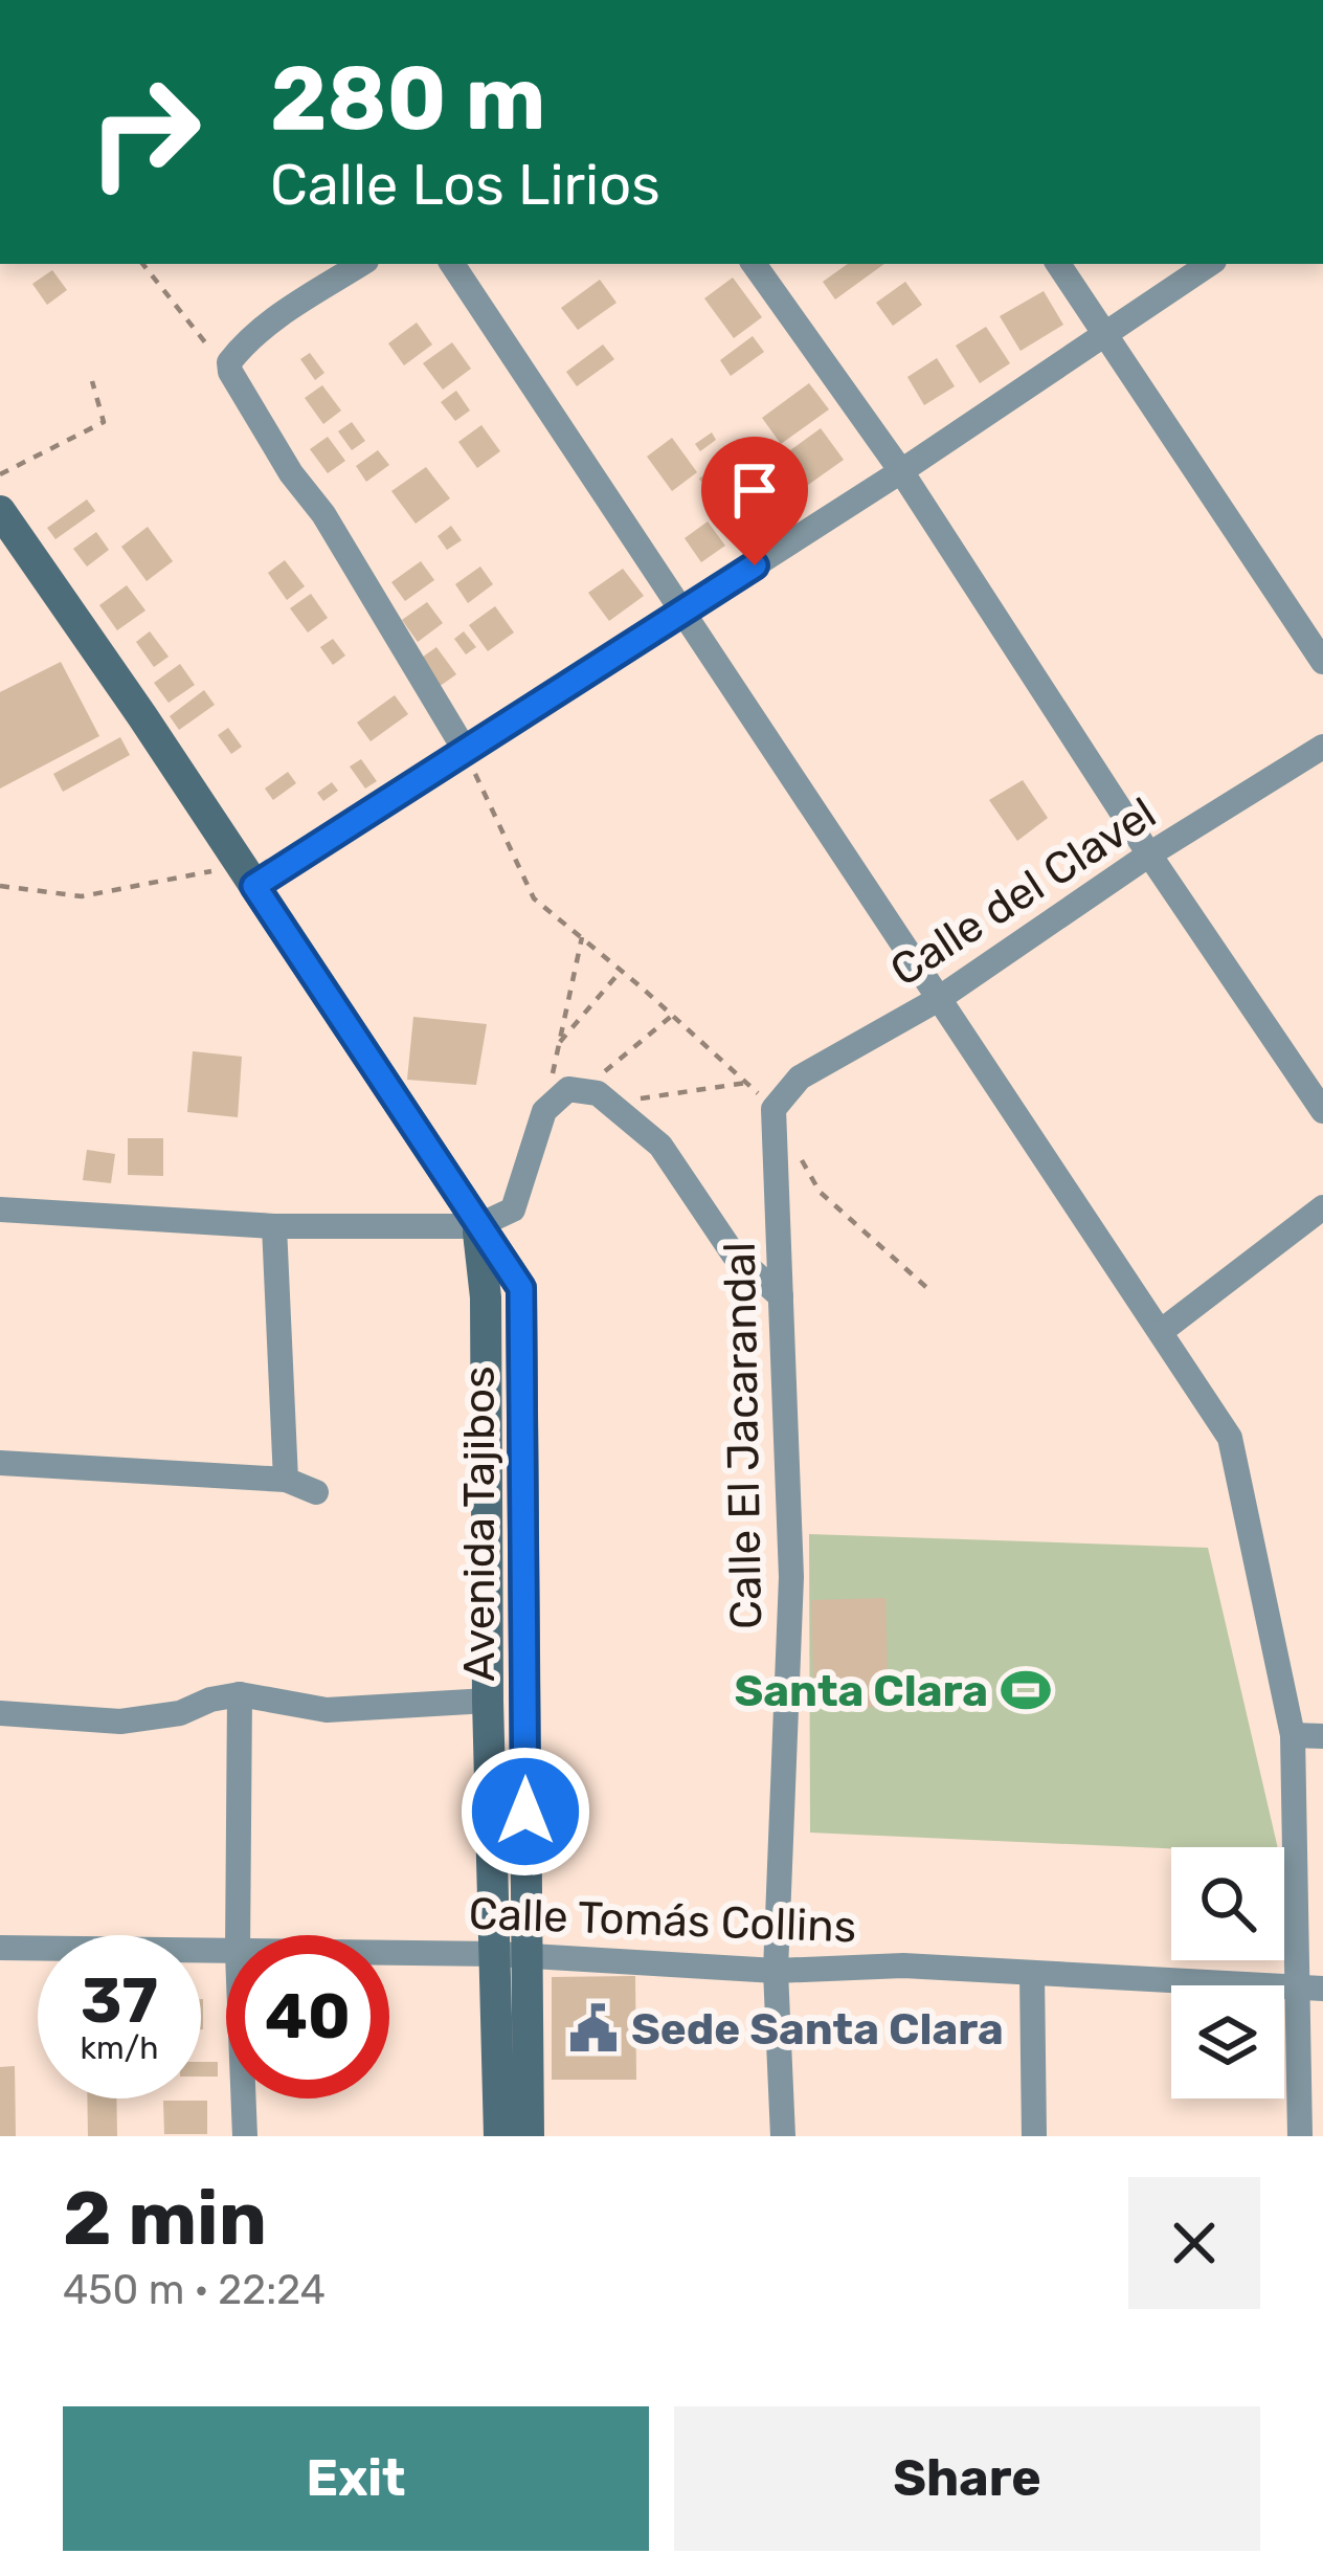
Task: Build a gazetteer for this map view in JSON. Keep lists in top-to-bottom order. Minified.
{"streets":{"street":["Calle del Clavel","Calle El Jacarandal","Avenida Tajibos","Calle Tomás Collins"]},"crossings":[["Calle del Clavel","Calle El Jacarandal"],["Calle El Jacarandal","Calle Tomás Collins"],["Avenida Tajibos","Calle Tomás Collins"]],"places":{"sports":["Santa Clara"],"public building":["Sede Santa Clara"]},"page":{"turn":["280 m","Calle Los Lirios"],"speed":"37 km/h","limit":"40","heading":["2 min","450 m · 22:24"],"buttons":["Exit","Share"]}}
